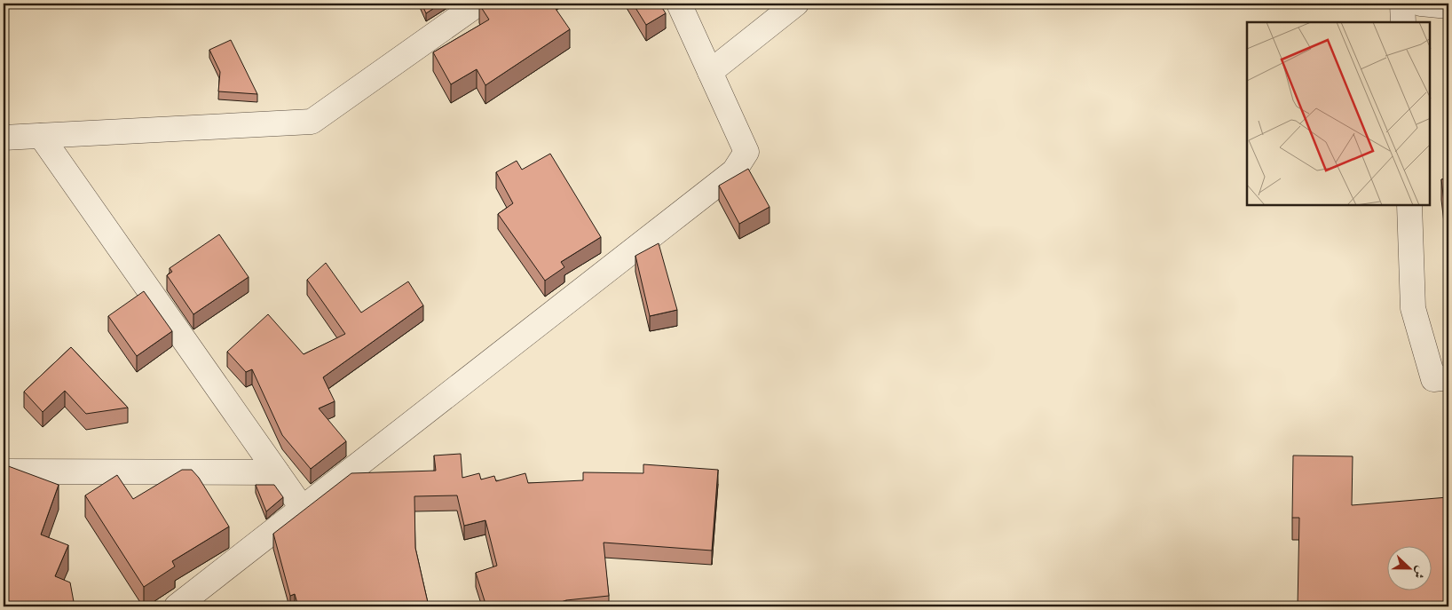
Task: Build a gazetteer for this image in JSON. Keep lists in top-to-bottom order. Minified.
{"north":"right"}
